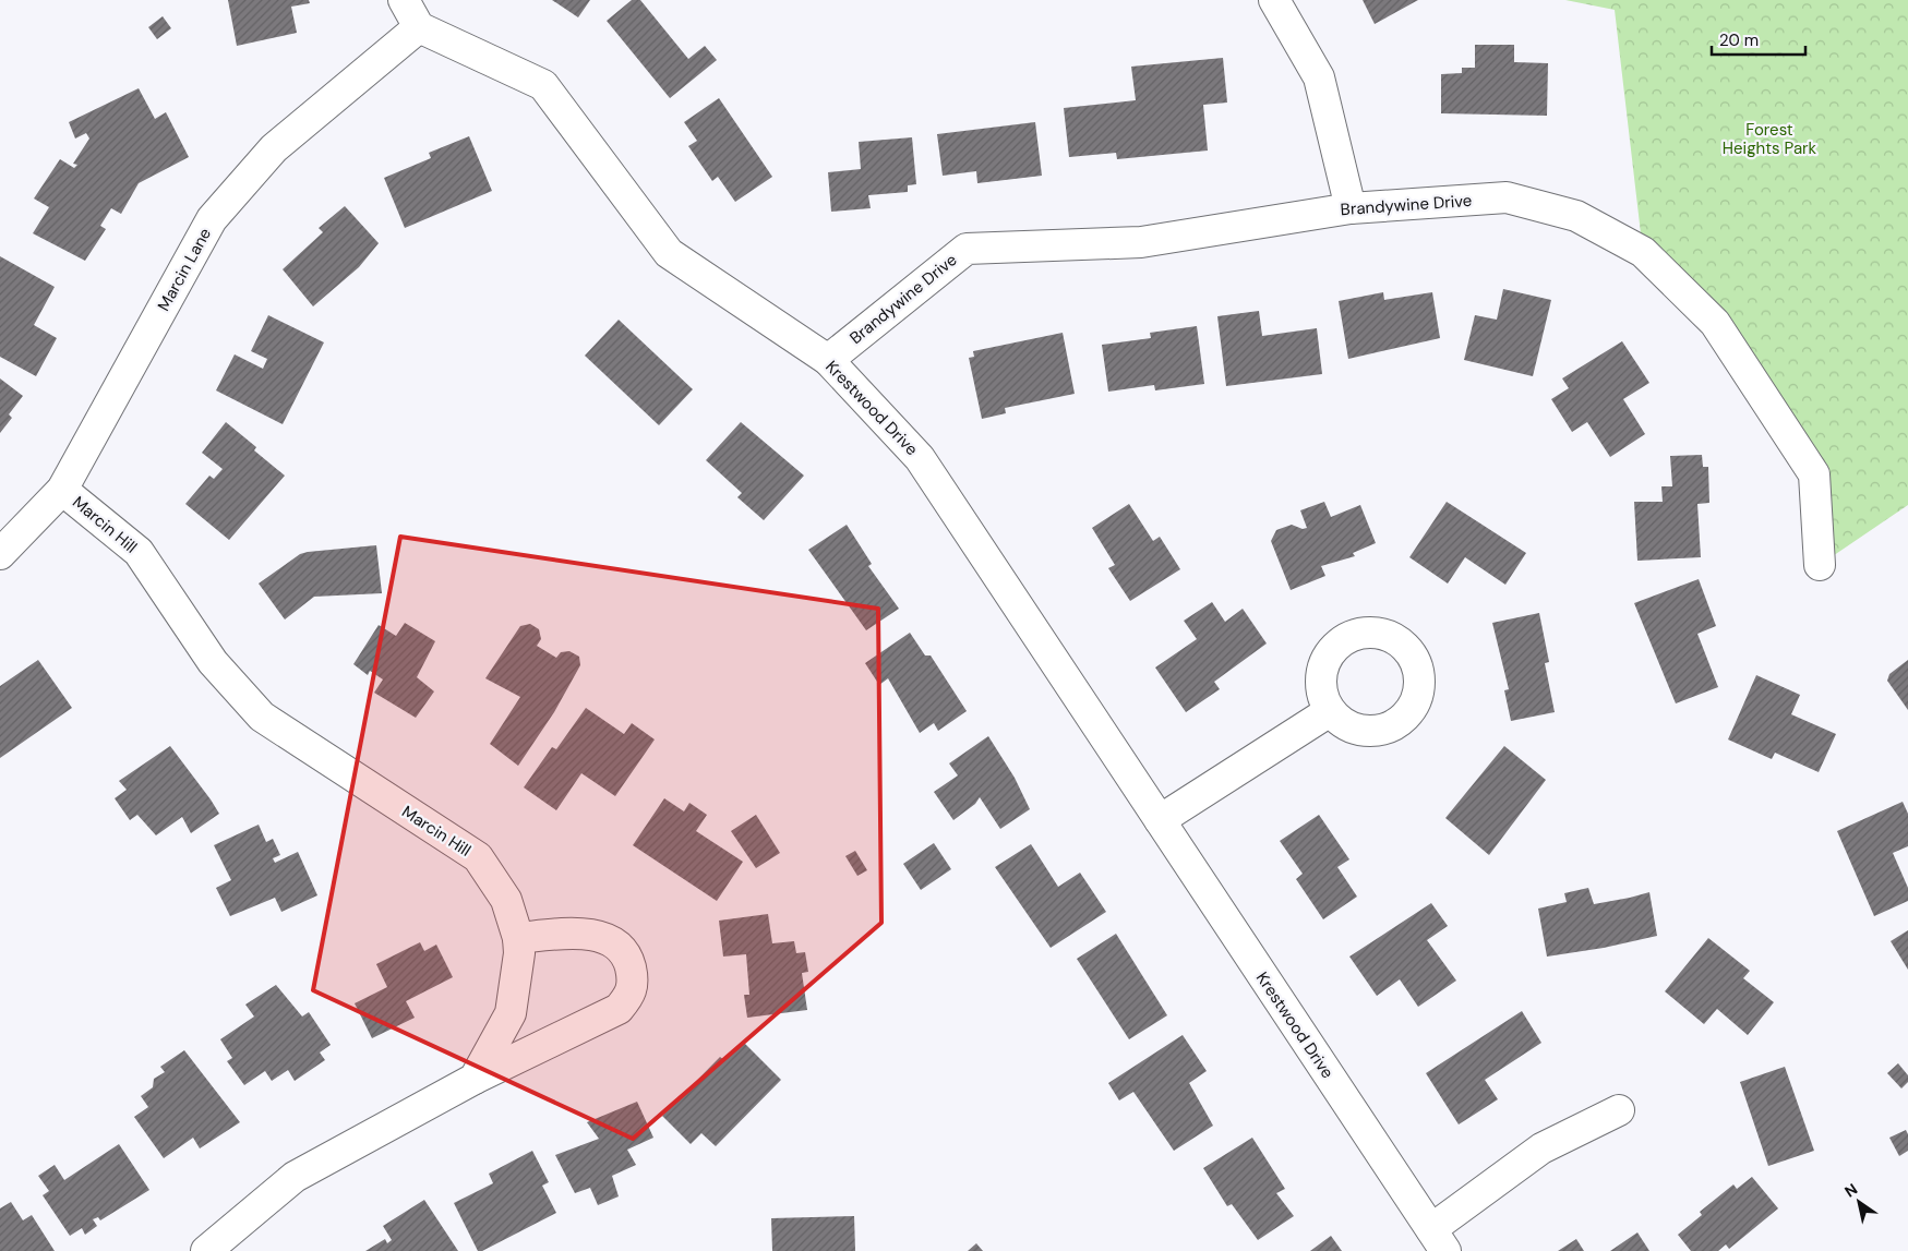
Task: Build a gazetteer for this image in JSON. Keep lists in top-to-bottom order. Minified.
{"streets":{"street":["Brandywine Drive","Marcin Lane","Krestwood Drive","Marcin Hill"]},"crossings":[["Brandywine Drive","Krestwood Drive"],["Marcin Lane","Krestwood Drive"],["Marcin Lane","Marcin Hill"]],"parks":["Forest Heights Park"],"scale_bar":"20 m","north":"top left"}
